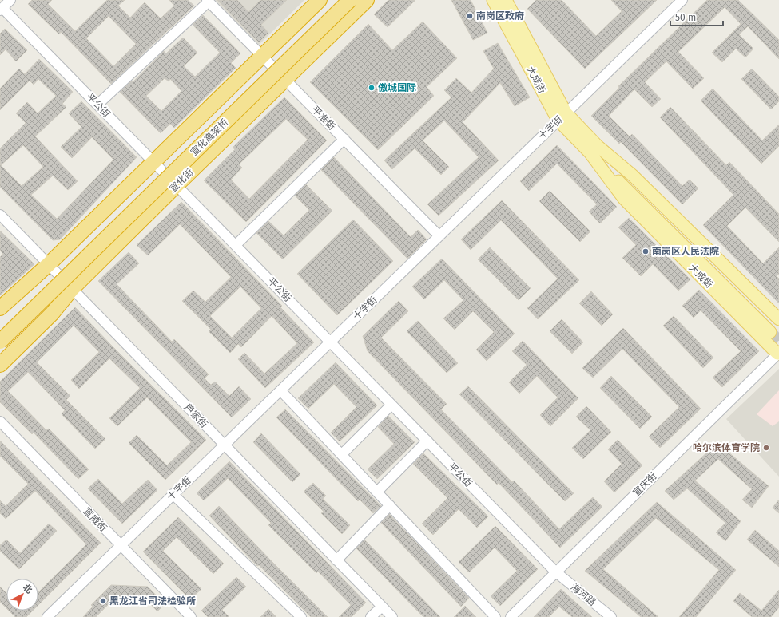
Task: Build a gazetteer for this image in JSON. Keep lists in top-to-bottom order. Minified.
{"streets":{"highway":["宣化高架桥","宣化街"],"main road":["大成街"],"street":["平公街","平准街","十字街","芦家街","宣庆街","宣威街","海河路"]},"crossings":[["大成街","十字街"],["大成街","宣庆街"],["平公街","十字街"],["平公街","宣化街"],["平公街","宣庆街"],["平公街","海河路"],["平准街","十字街"],["平准街","宣化街"],["十字街","芦家街"],["十字街","宣威街"],["宣化街","芦家街"],["宣庆街","海河路"]],"places":["南岗区政府","傲城国际","南岗区人民法院","哈尔滨体育学院","黑龙江省司法检验所"],"scale_bar":"50 m","north":"top right"}
